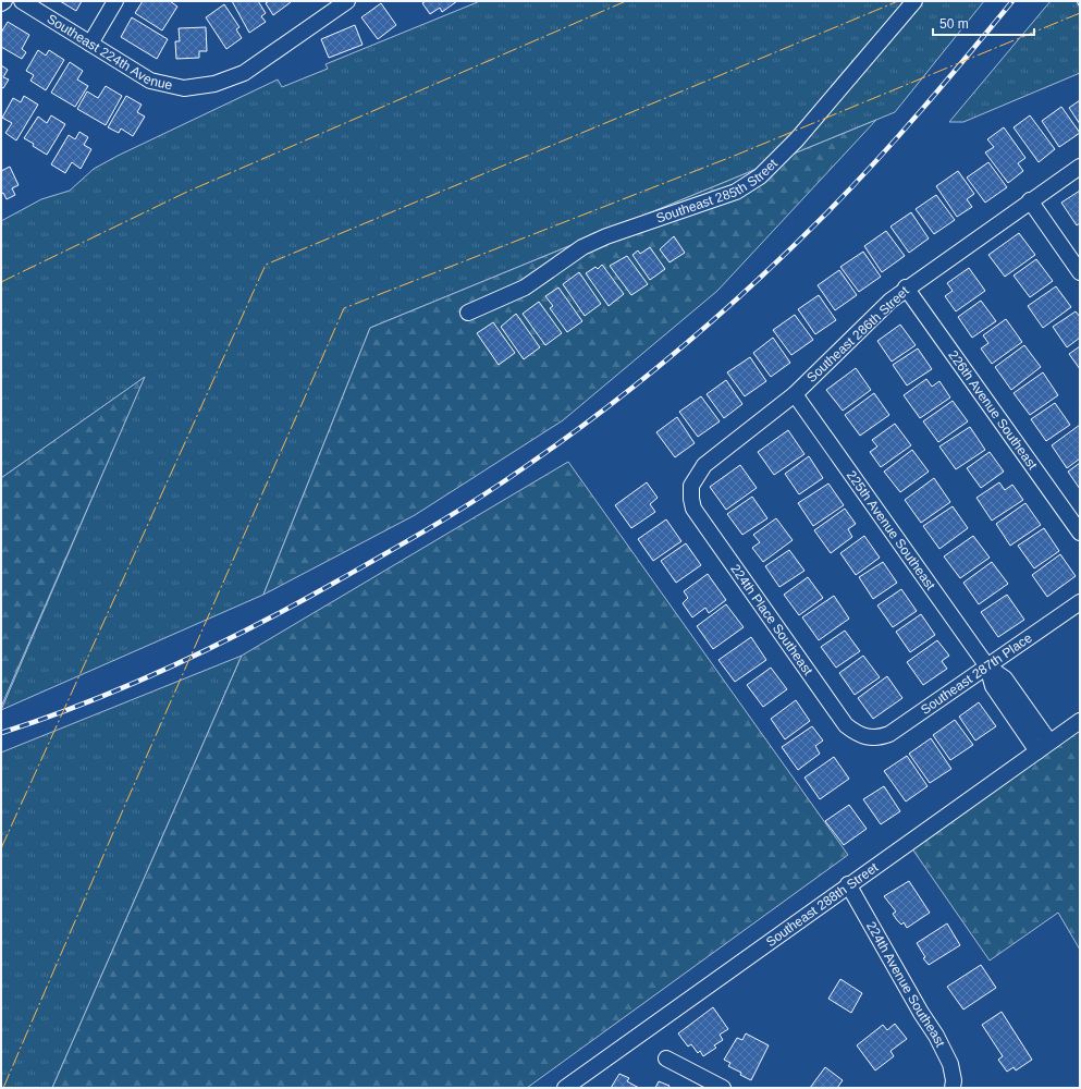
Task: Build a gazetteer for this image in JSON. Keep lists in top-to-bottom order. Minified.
{"streets":{"street":["Southeast 224th Avenue","Southeast 285th Street","Southeast 286th Street","226th Avenue Southeast","225th Avenue Southeast","224th Place Southeast","Southeast 287th Place","Southeast 288th Street","224th Avenue Southeast"]},"crossings":[["Southeast 286th Street","226th Avenue Southeast"],["Southeast 286th Street","225th Avenue Southeast"],["Southeast 286th Street","224th Place Southeast"],["225th Avenue Southeast","Southeast 287th Place"],["225th Avenue Southeast","Southeast 288th Street"],["224th Place Southeast","Southeast 287th Place"],["Southeast 288th Street","224th Avenue Southeast"]],"scale_bar":"50 m"}
